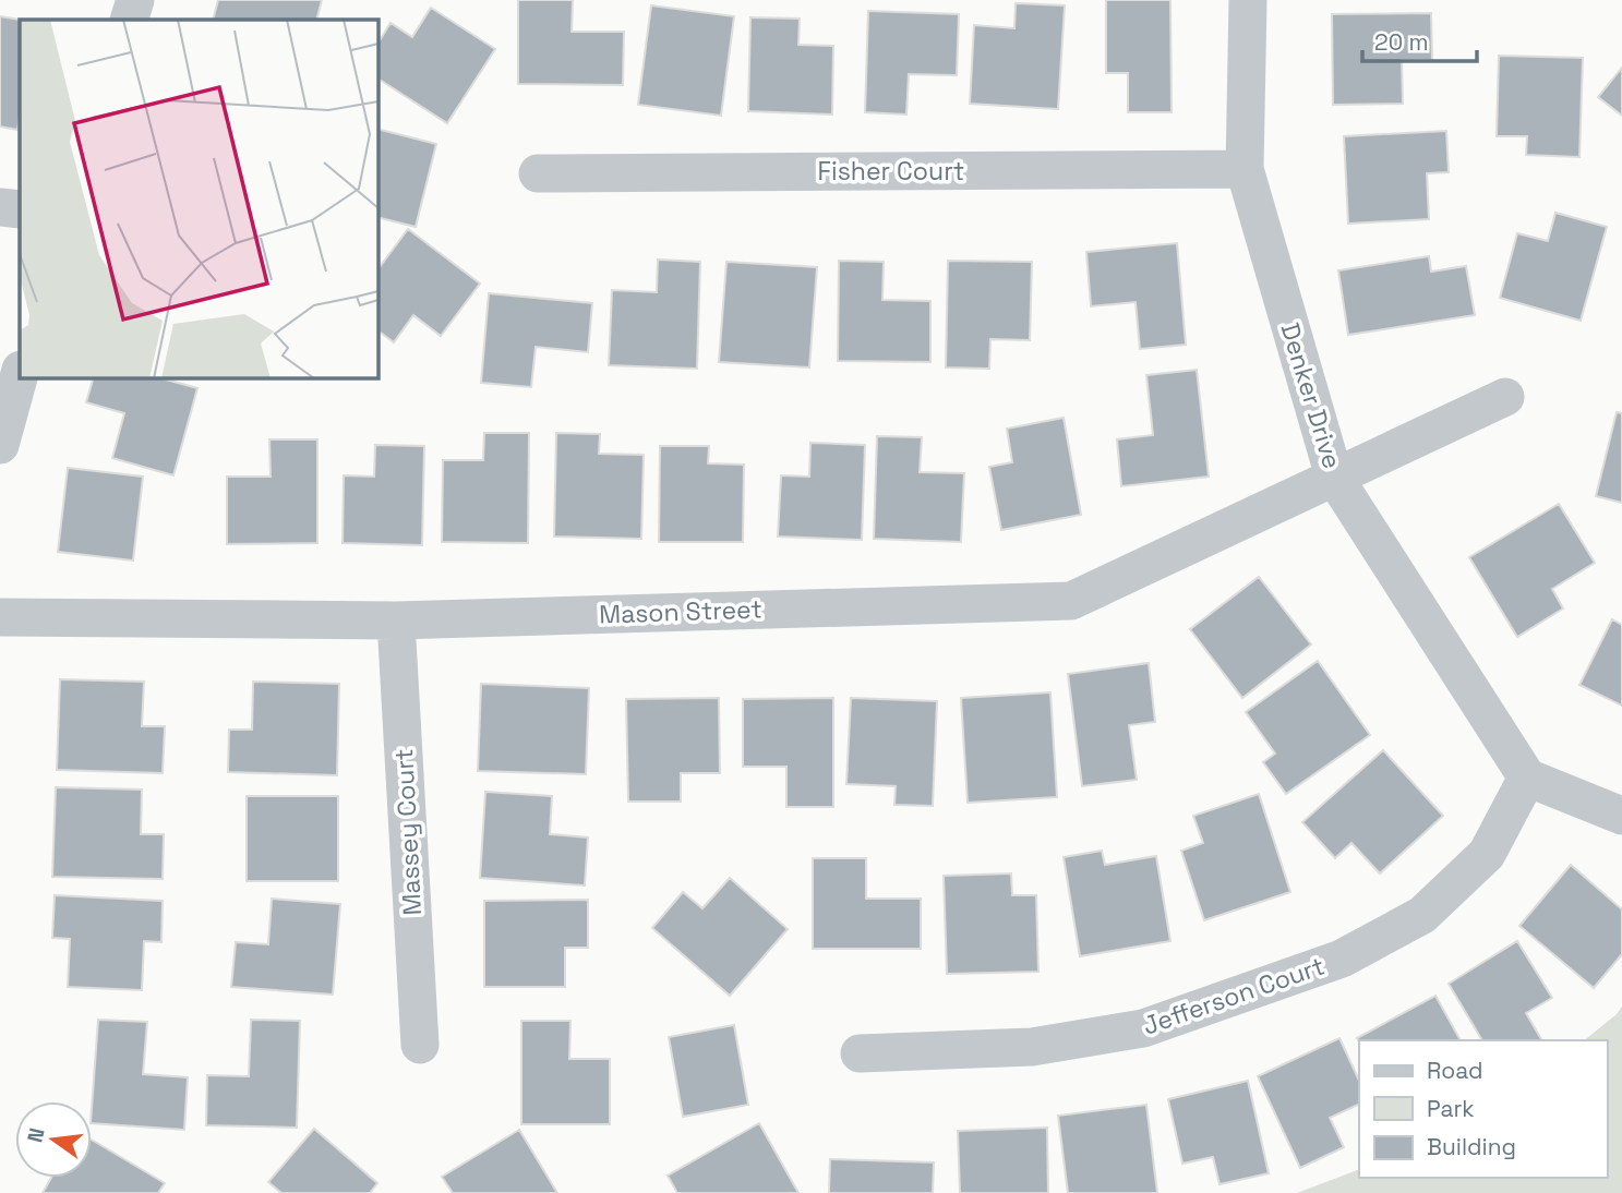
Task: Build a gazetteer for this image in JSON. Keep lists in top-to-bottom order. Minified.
{"streets":{"street":["Fisher Court","Denker Drive","Mason Street","Massey Court","Jefferson Court"]},"crossings":[["Fisher Court","Denker Drive"],["Denker Drive","Mason Street"],["Denker Drive","Jefferson Court"],["Mason Street","Massey Court"]],"legend":["Road","Park","Building"],"scale_bar":"20 m","north":"left"}
